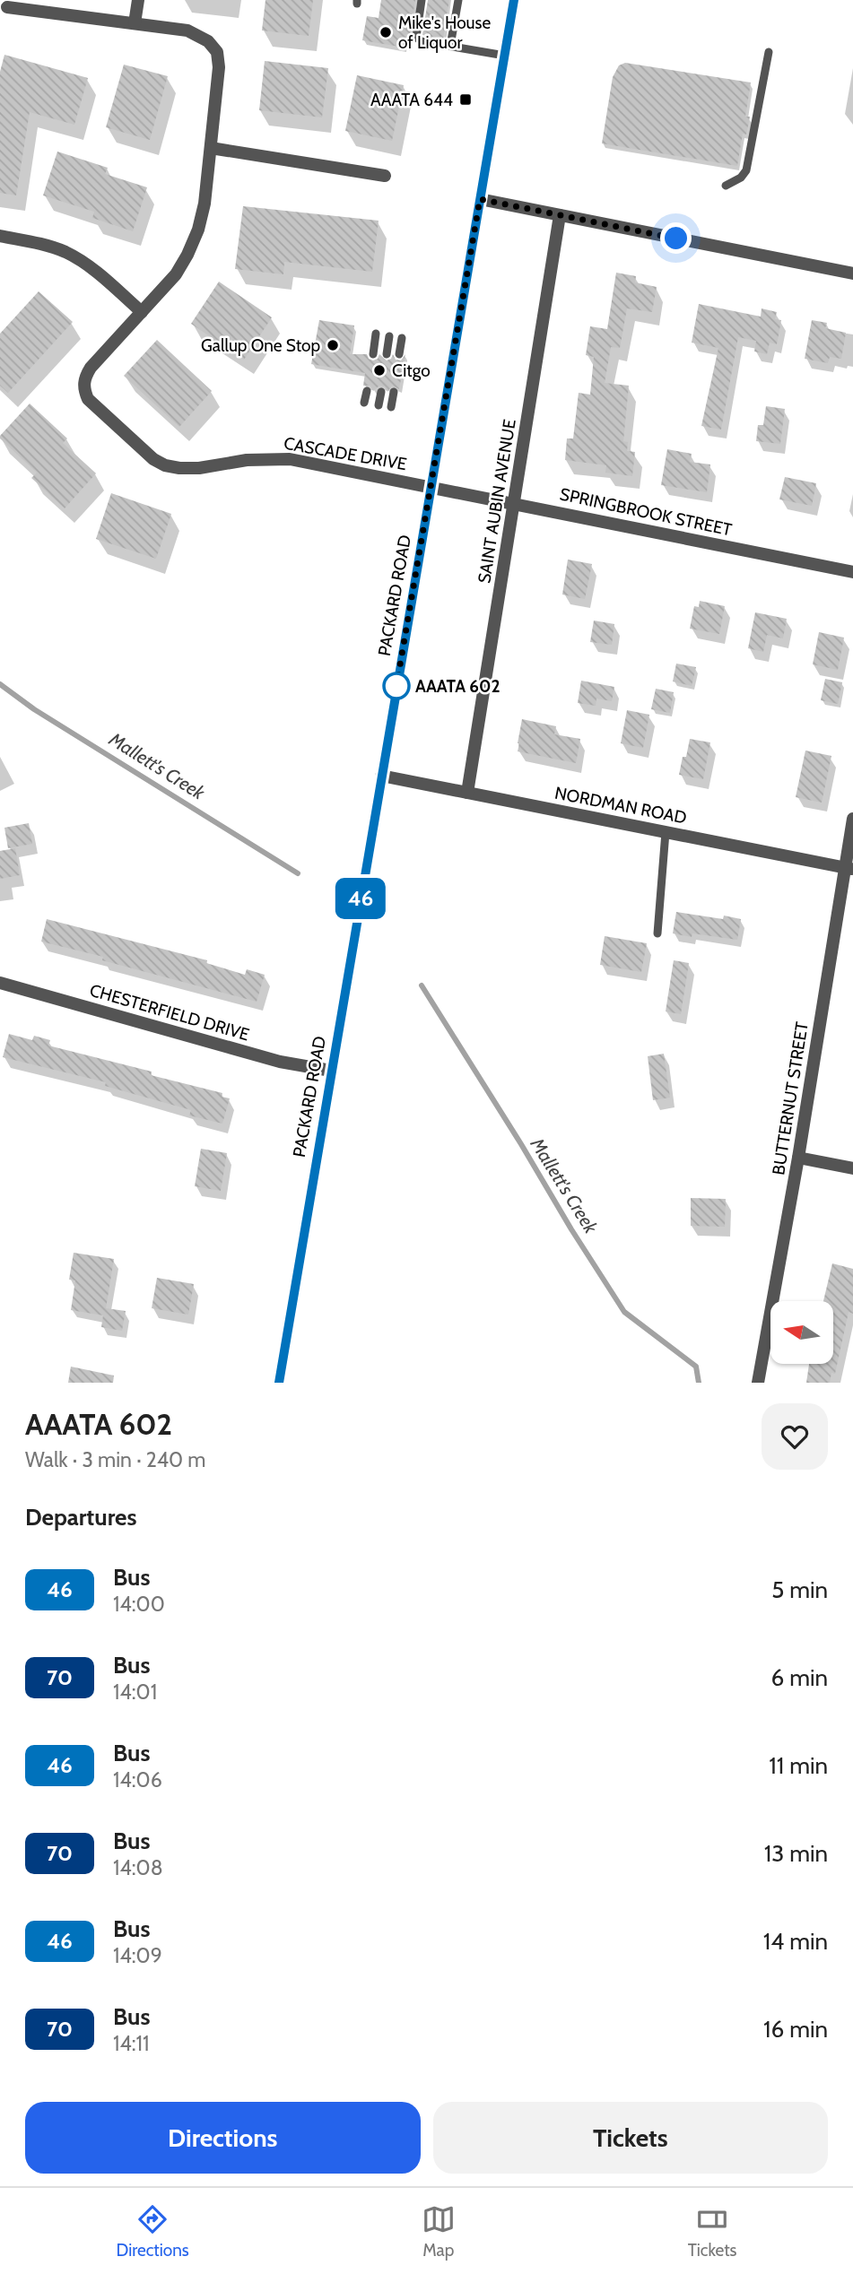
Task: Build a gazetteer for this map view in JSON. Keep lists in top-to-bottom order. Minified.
{"streets":{"main road":["PACKARD ROAD"],"street":["CASCADE DRIVE","SAINT AUBIN AVENUE","SPRINGBROOK STREET","NORDMAN ROAD","CHESTERFIELD DRIVE","BUTTERNUT STREET"]},"crossings":[["CASCADE DRIVE","SPRINGBROOK STREET"],["CASCADE DRIVE","PACKARD ROAD"],["SAINT AUBIN AVENUE","SPRINGBROOK STREET"],["SAINT AUBIN AVENUE","NORDMAN ROAD"],["SPRINGBROOK STREET","PACKARD ROAD"],["PACKARD ROAD","NORDMAN ROAD"],["PACKARD ROAD","CHESTERFIELD DRIVE"],["NORDMAN ROAD","BUTTERNUT STREET"]],"water":["Mallett's Creek"],"places":{"other":["Mike's House of Liquor","Gallup One Stop","Citgo","AAATA 602"],"transit":["AAATA 644"]},"lines":["bus line 46"],"north":"left","page":{"on_map":"46","heading":[["AAATA 602","Walk · 3 min · 240 m"],"Departures"],"list":[{"mark":"46","name":"Bus","note":"14:00","value":"5 min"},{"mark":"70","name":"Bus","note":"14:01","value":"6 min"},{"mark":"46","name":"Bus","note":"14:06","value":"11 min"},{"mark":"70","name":"Bus","note":"14:08","value":"13 min"},{"mark":"46","name":"Bus","note":"14:09","value":"14 min"},{"mark":"70","name":"Bus","note":"14:11","value":"16 min"}],"buttons":["Directions","Tickets"],"tabs":["Directions","Map","Tickets"]}}
